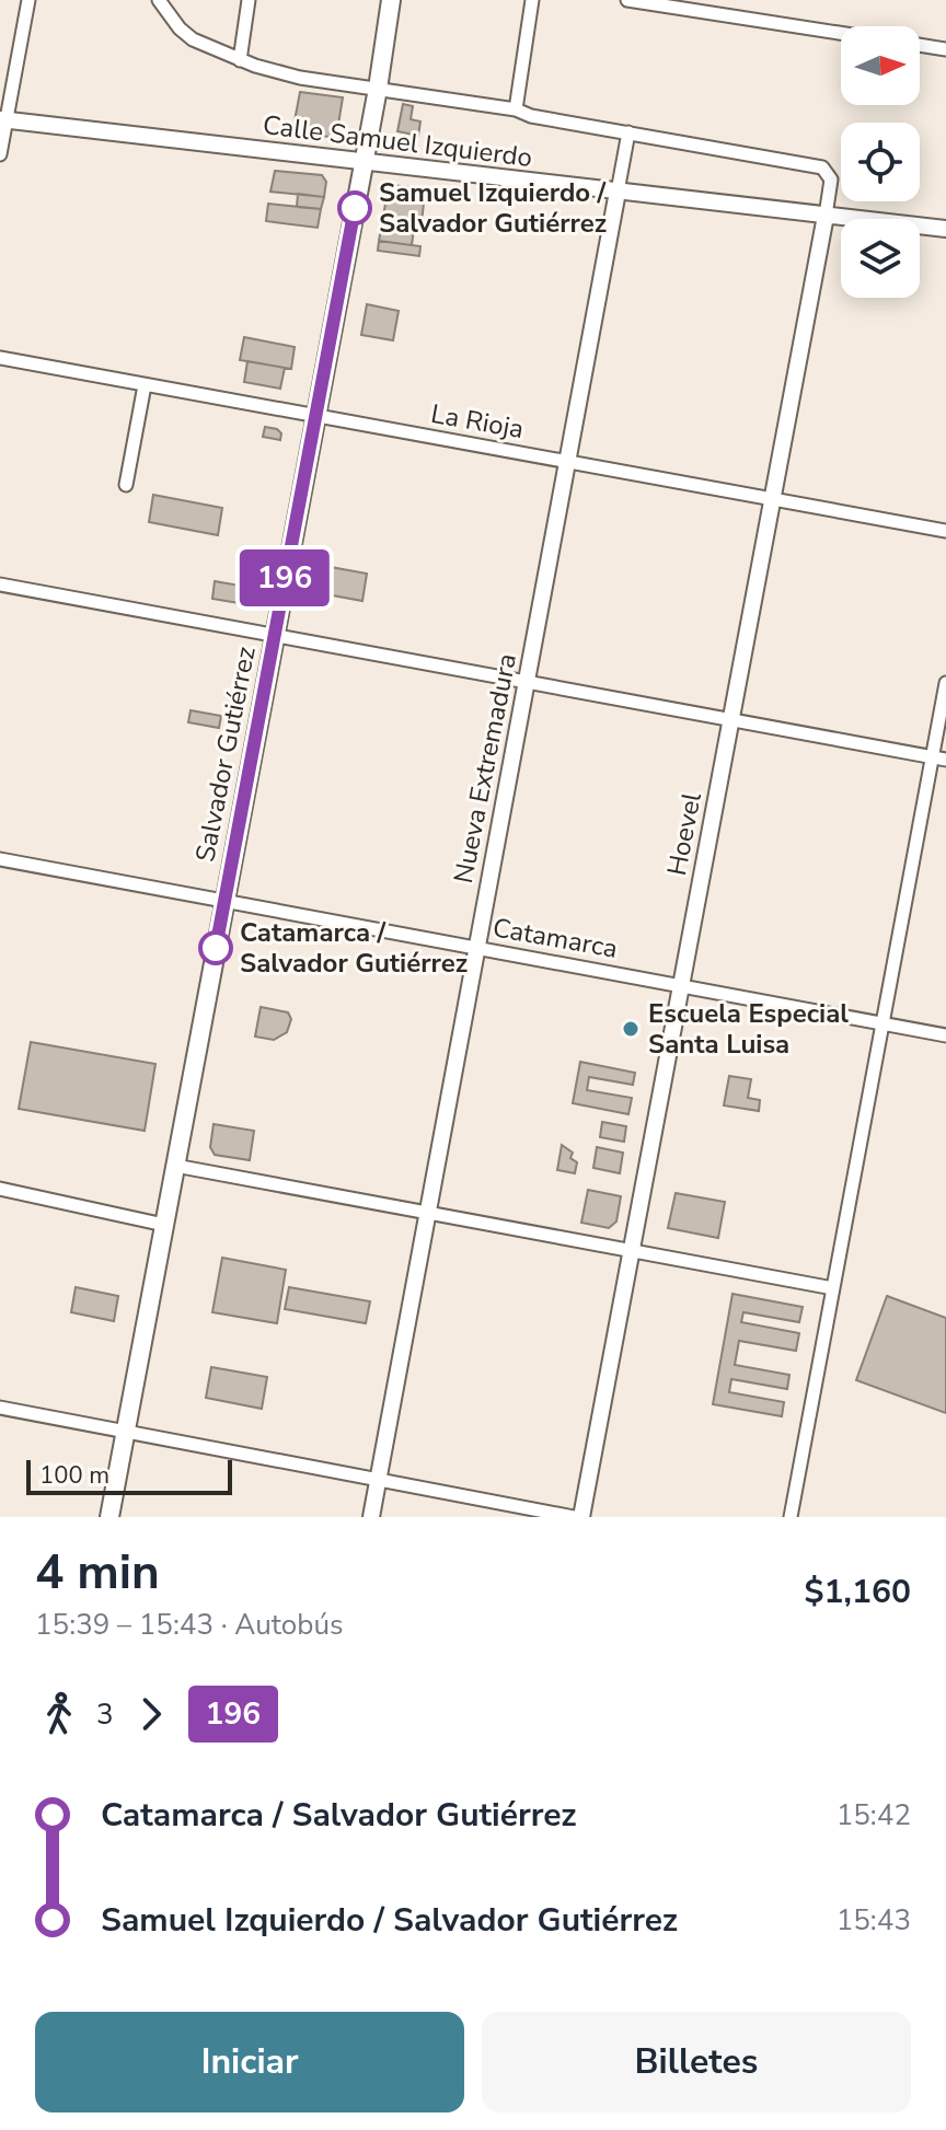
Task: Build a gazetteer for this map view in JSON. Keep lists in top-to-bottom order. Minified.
{"streets":{"main road":["Salvador Gutiérrez"],"street":["Calle Samuel Izquierdo","La Rioja","Nueva Extremadura","Hoevel","Catamarca"]},"crossings":[["Calle Samuel Izquierdo","Salvador Gutiérrez"],["Calle Samuel Izquierdo","Nueva Extremadura"],["Calle Samuel Izquierdo","Hoevel"],["La Rioja","Salvador Gutiérrez"],["La Rioja","Nueva Extremadura"],["La Rioja","Hoevel"],["Salvador Gutiérrez","Catamarca"],["Nueva Extremadura","Hoevel"],["Nueva Extremadura","Catamarca"],["Hoevel","Catamarca"]],"places":["Samuel Izquierdo / Salvador Gutiérrez","Catamarca / Salvador Gutiérrez","Escuela Especial Santa Luisa"],"lines":["bus line 196"],"scale_bar":"100 m","north":"right","page":{"on_map":"196","scale":"100 m","heading":["4 min","15:39 – 15:43 · Autobús","$1,160"],"legs":["3","196"],"list":[{"name":"Catamarca / Salvador Gutiérrez","value":"15:42"},{"name":"Samuel Izquierdo / Salvador Gutiérrez","value":"15:43"}],"buttons":["Iniciar","Billetes"]}}
